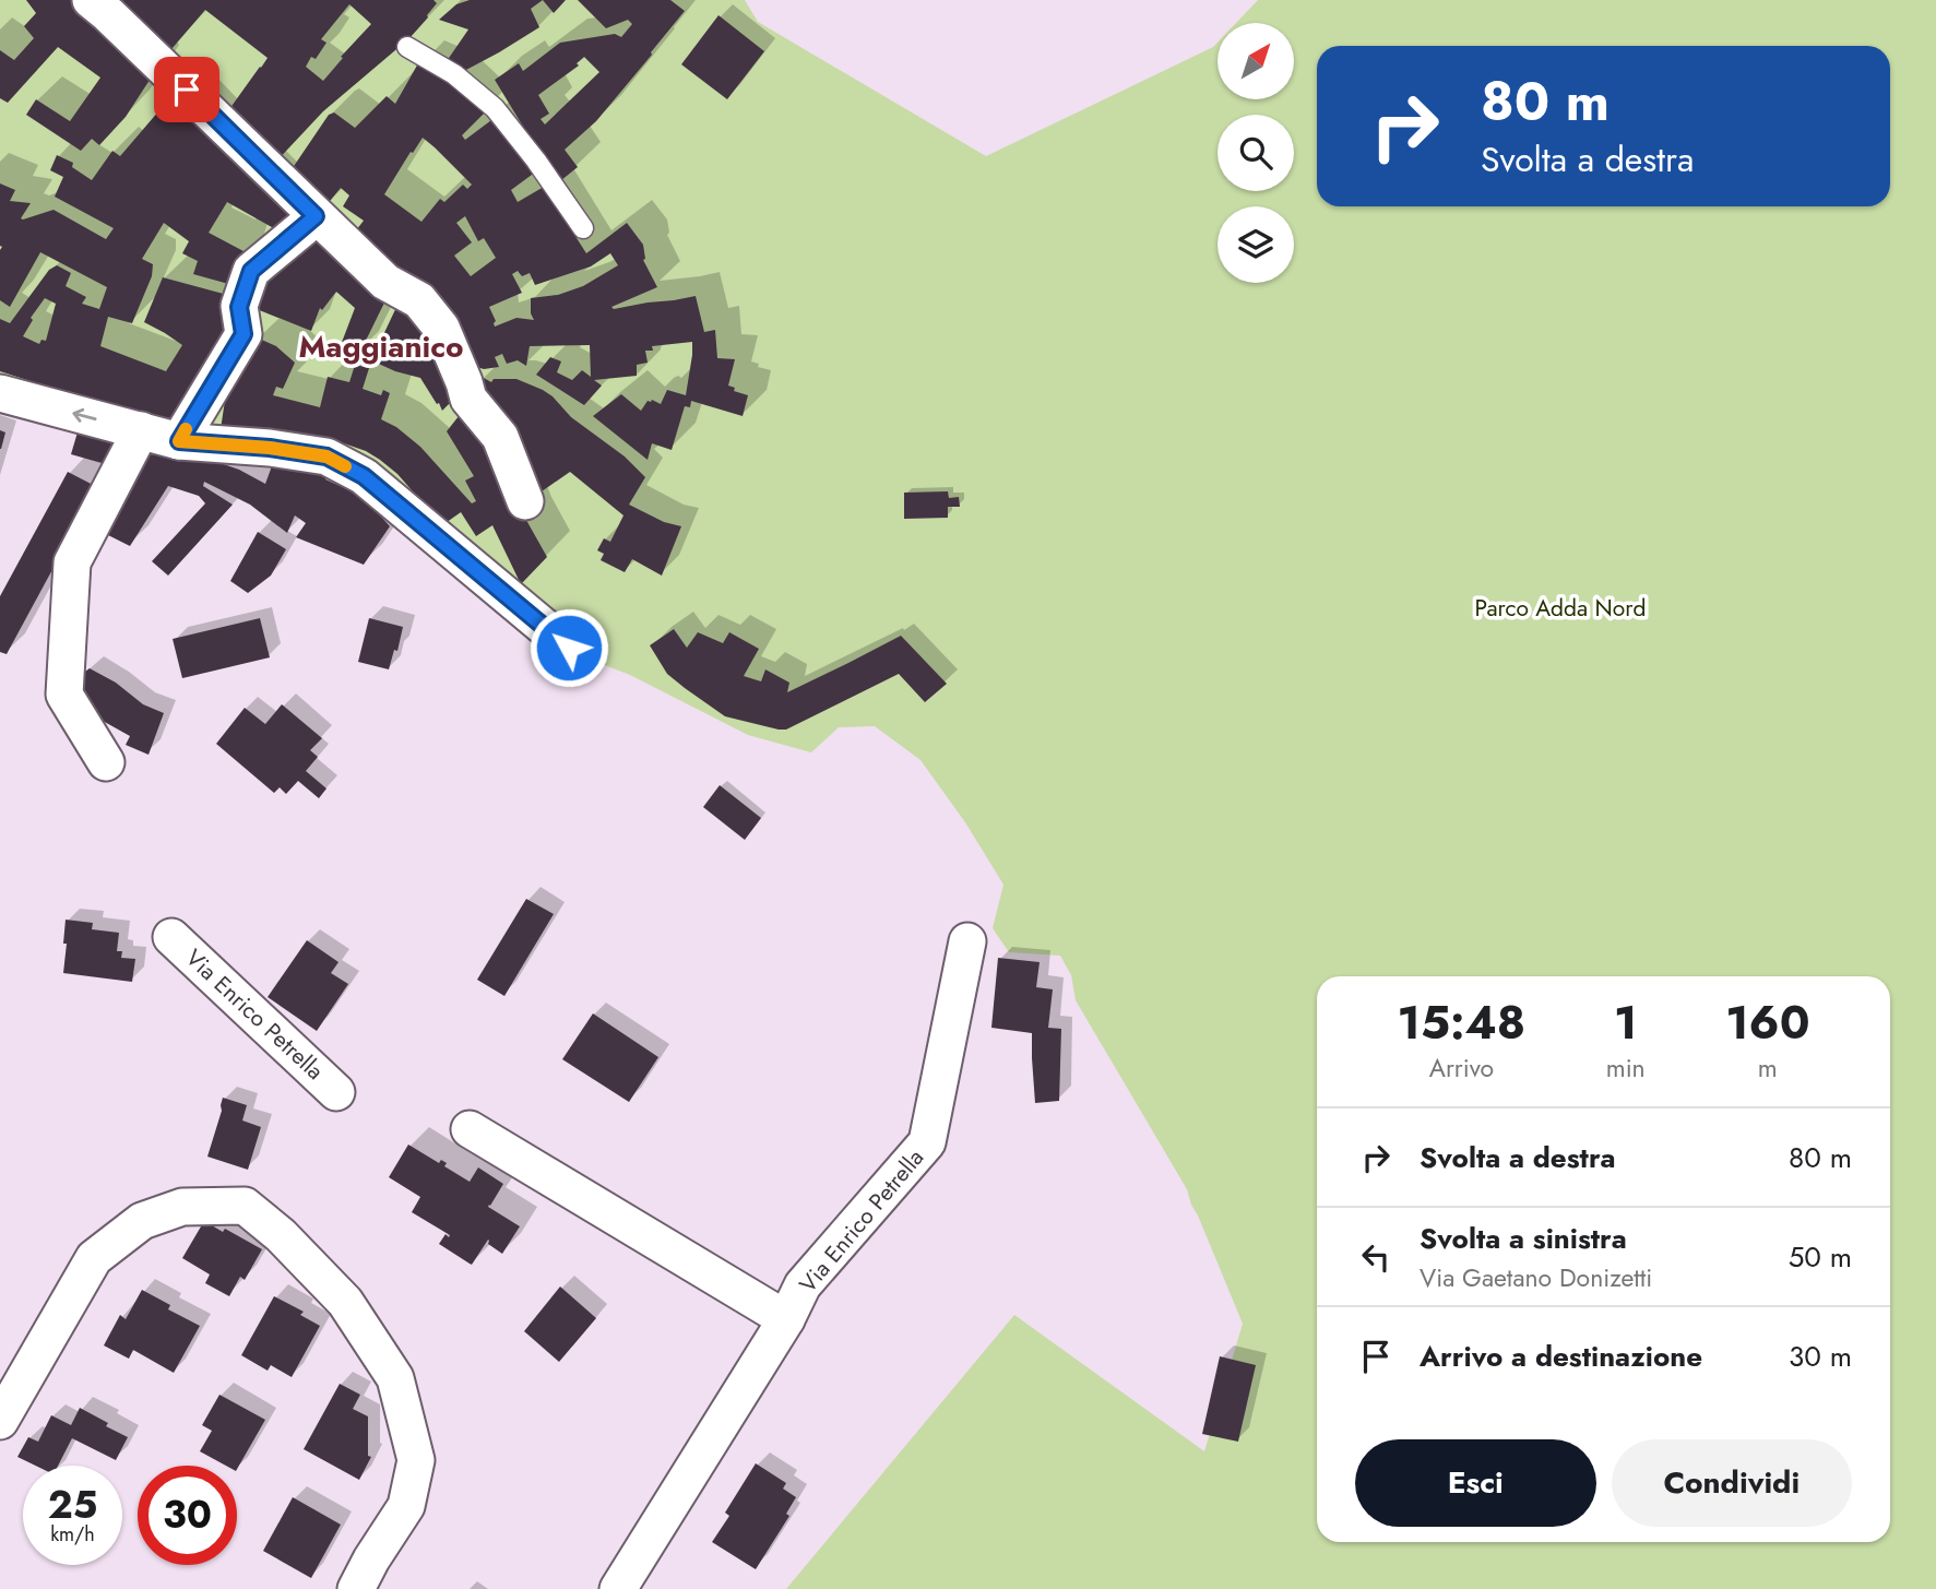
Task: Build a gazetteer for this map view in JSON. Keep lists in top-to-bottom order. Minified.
{"streets":{"street":["Via Enrico Petrella"]},"districts":["Maggianico"],"parks":["Parco Adda Nord"],"north":"top right","page":{"turn":["80 m","Svolta a destra"],"eta":["15:48","Arrivo","1","min","160","m"],"list":[{"name":"Svolta a destra","value":"80 m"},{"name":"Svolta a sinistra","note":"Via Gaetano Donizetti","value":"50 m"},{"name":"Arrivo a destinazione","value":"30 m"}],"buttons":["Esci","Condividi"],"speed":"25 km/h","limit":"30"}}
